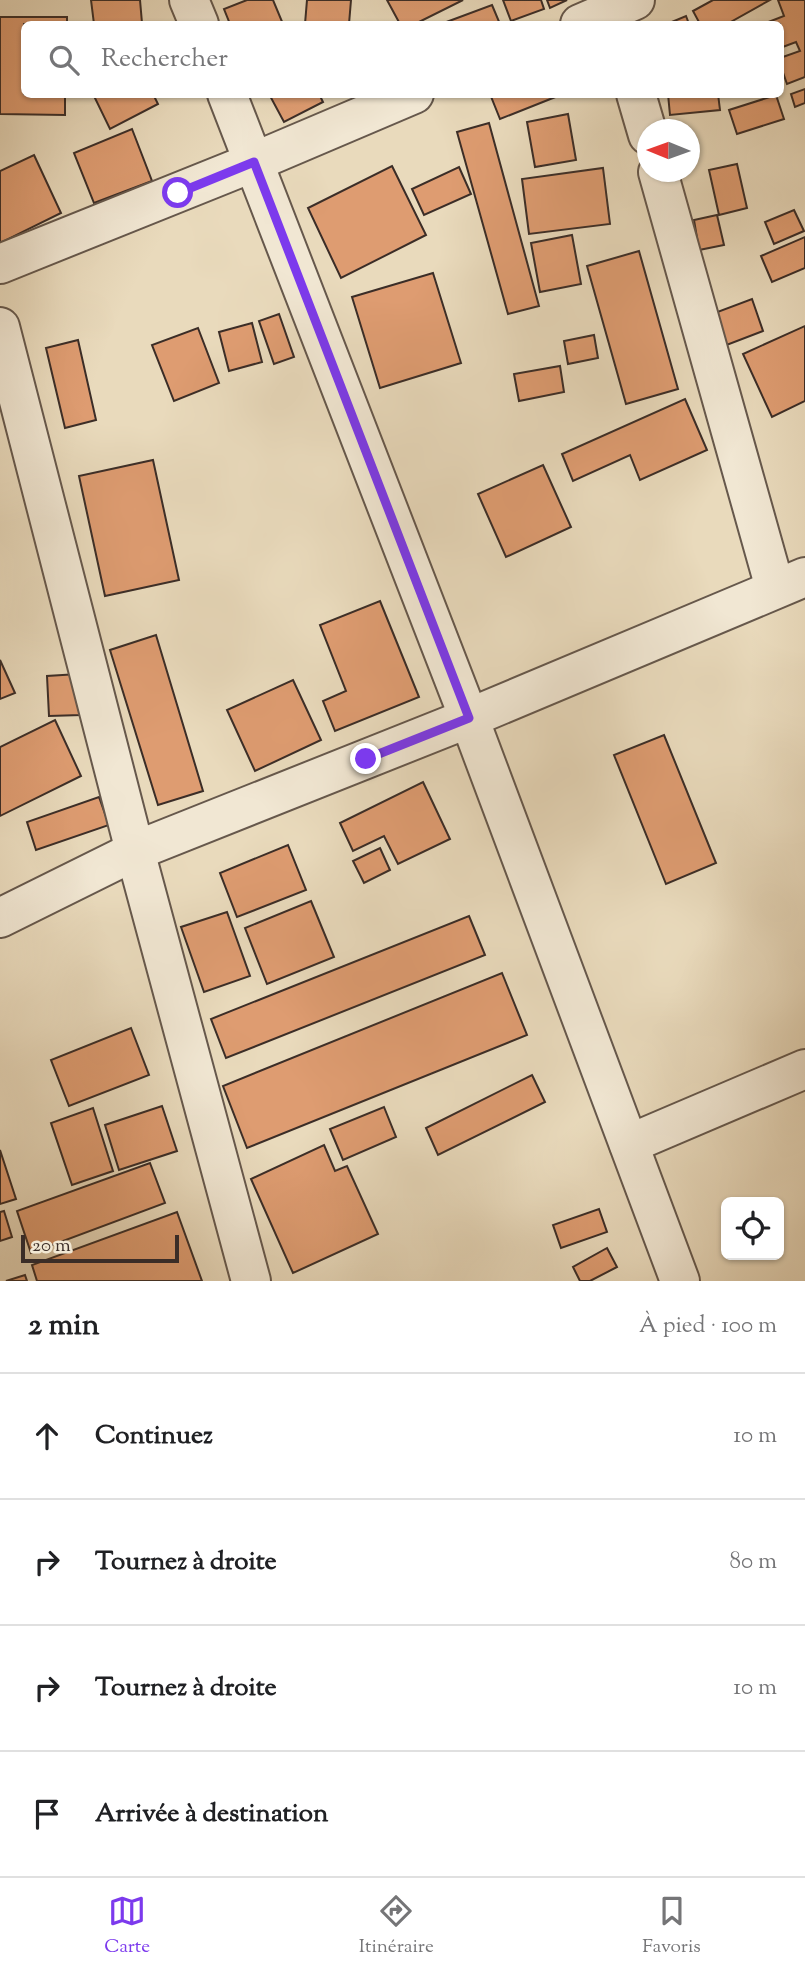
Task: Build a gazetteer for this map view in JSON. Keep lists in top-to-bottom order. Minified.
{"scale_bar":"20 m","north":"left","page":{"search":"Rechercher","scale":"20 m","heading":["2 min","À pied · 100 m"],"list":[["Continuez","10 m"],["Tournez à droite","80 m"],["Tournez à droite","10 m"],"Arrivée à destination"],"nav":["Carte","Itinéraire","Favoris"]}}
